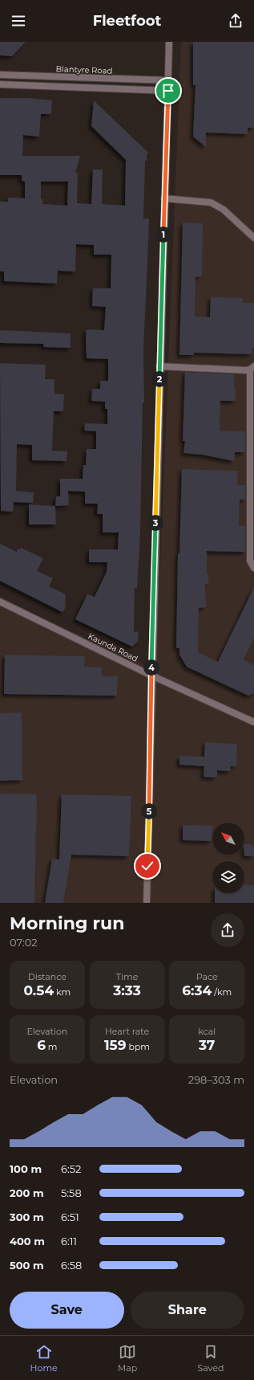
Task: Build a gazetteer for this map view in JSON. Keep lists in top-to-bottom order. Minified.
{"streets":{"street":["Blantyre Road","Kaunda Road"]},"north":"top left","page":{"header":"Fleetfoot","pins":["1","2","3","4","5"],"heading":["Morning run","07:02"],"stats":[["Distance","0.54 km"],["Time","3:33"],["Pace","6:34 /km"],["Elevation","6 m"],["Heart rate","159 bpm"],["kcal","37"]],"chart":["Elevation","298–303 m"],"list":[{"name":"100 m","note":"6:52"},{"name":"200 m","note":"5:58"},{"name":"300 m","note":"6:51"},{"name":"400 m","note":"6:11"},{"name":"500 m","note":"6:58"}],"buttons":["Save","Share"],"tabs":["Home","Map","Saved"]}}
